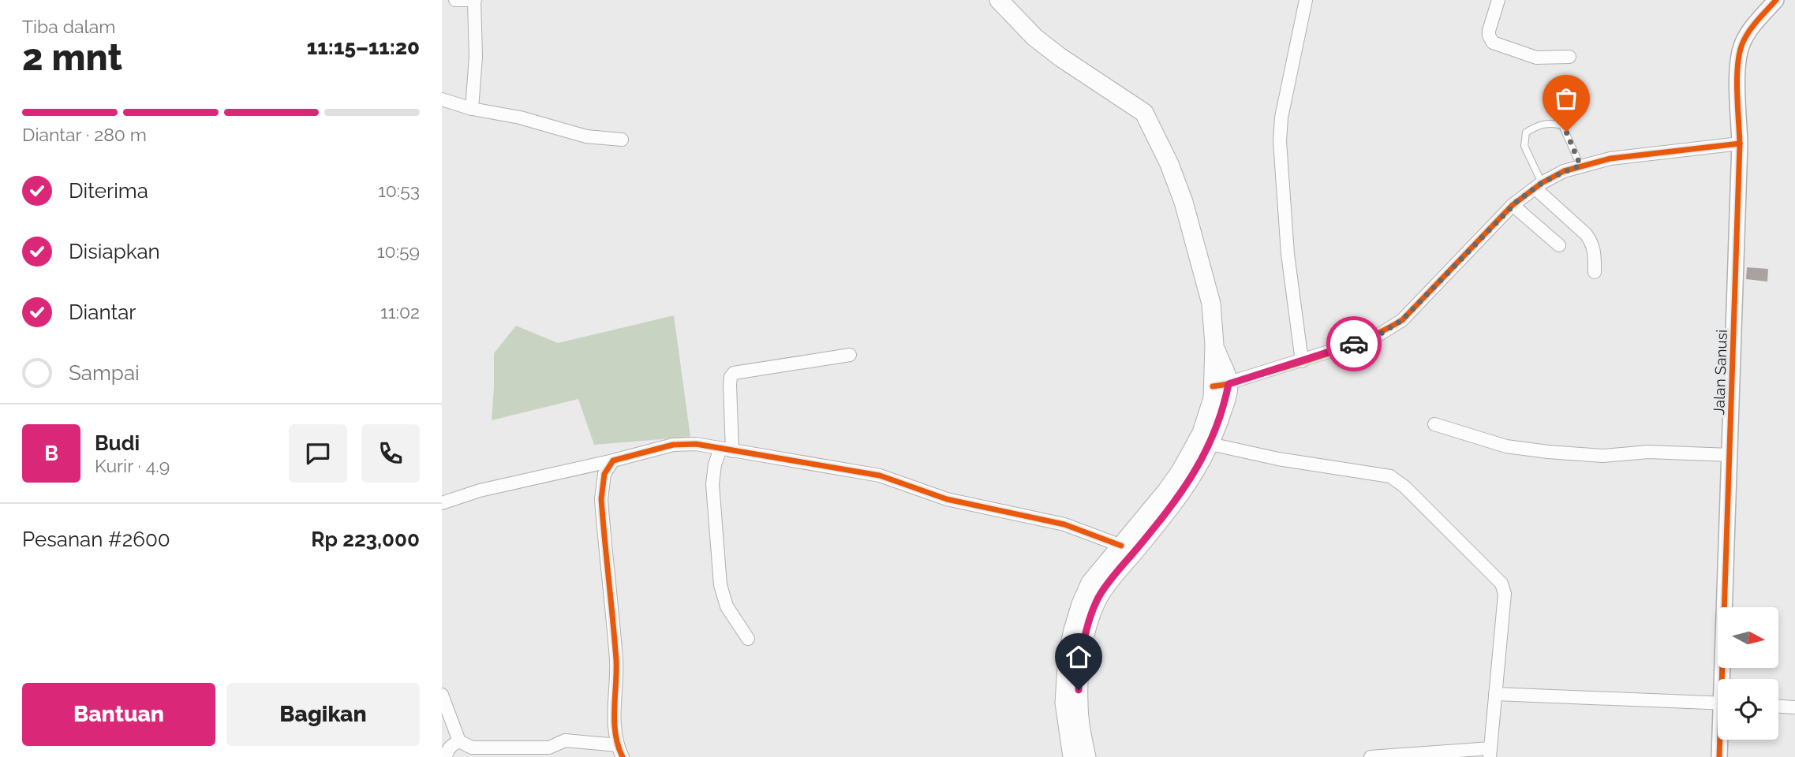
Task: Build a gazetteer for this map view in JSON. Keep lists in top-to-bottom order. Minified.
{"streets":{"street":["Jalan Sanusi"]},"north":"right","page":{"heading":["2 mnt","Tiba dalam","11:15–11:20"],"panel":["Budi","Kurir · 4.9","Pesanan #2600","Rp 223,000"],"bar":"Diantar · 280 m","list":[["Diterima","10:53"],["Disiapkan","10:59"],["Diantar","11:02"],"Sampai"],"round":"B","buttons":["Bantuan","Bagikan"]}}
